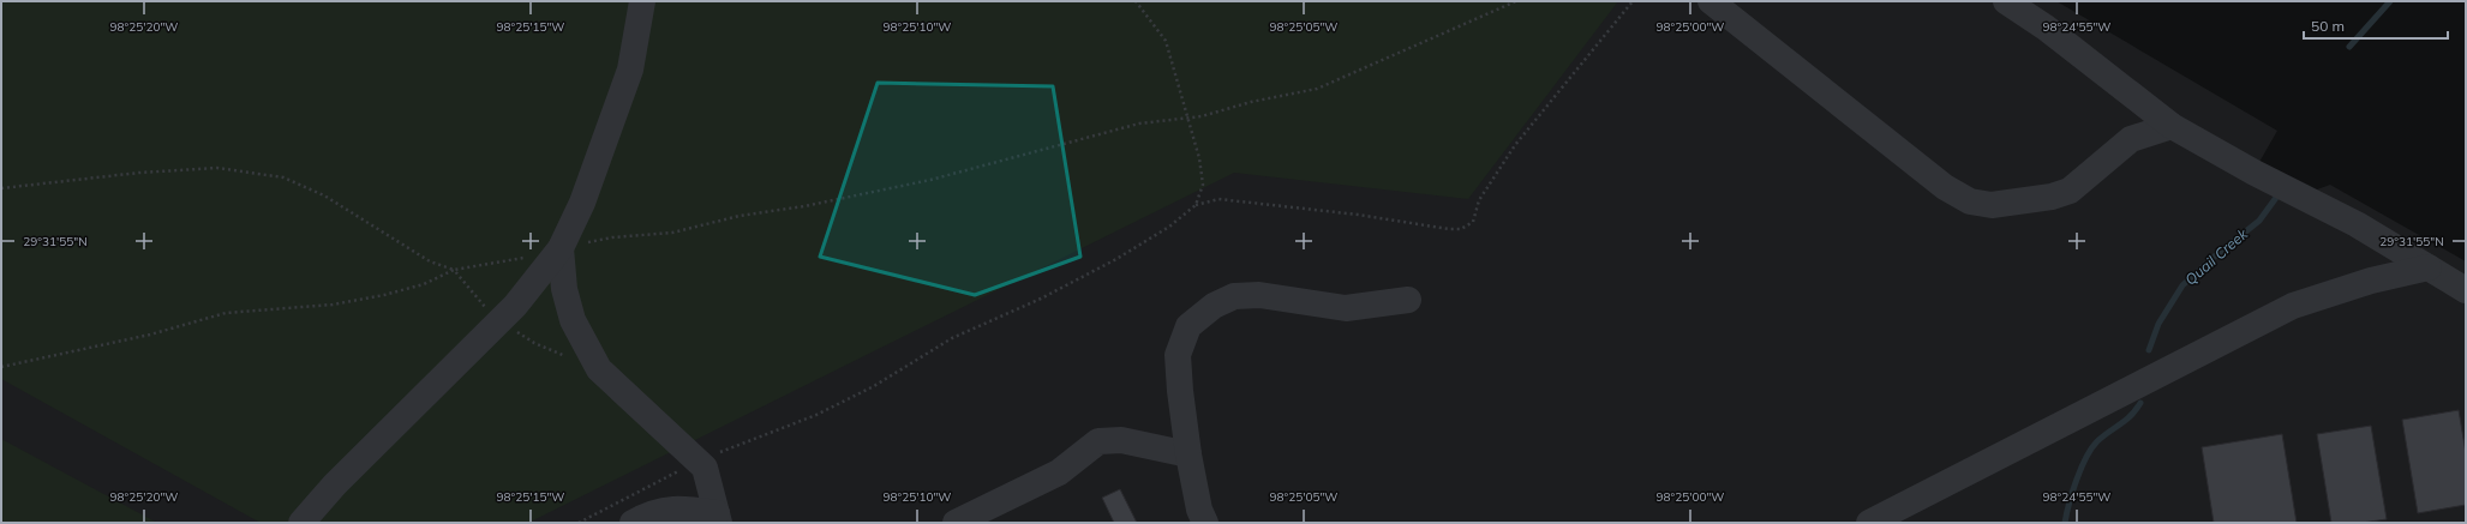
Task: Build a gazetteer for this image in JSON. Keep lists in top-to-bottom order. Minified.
{"water":["Quail Creek"],"scale_bar":"50 m","coordinates":["98°25'20\"W","98°25'15\"W","98°25'10\"W","98°25'05\"W","98°25'00\"W","98°24'55\"W","29°31'55\"N"]}
